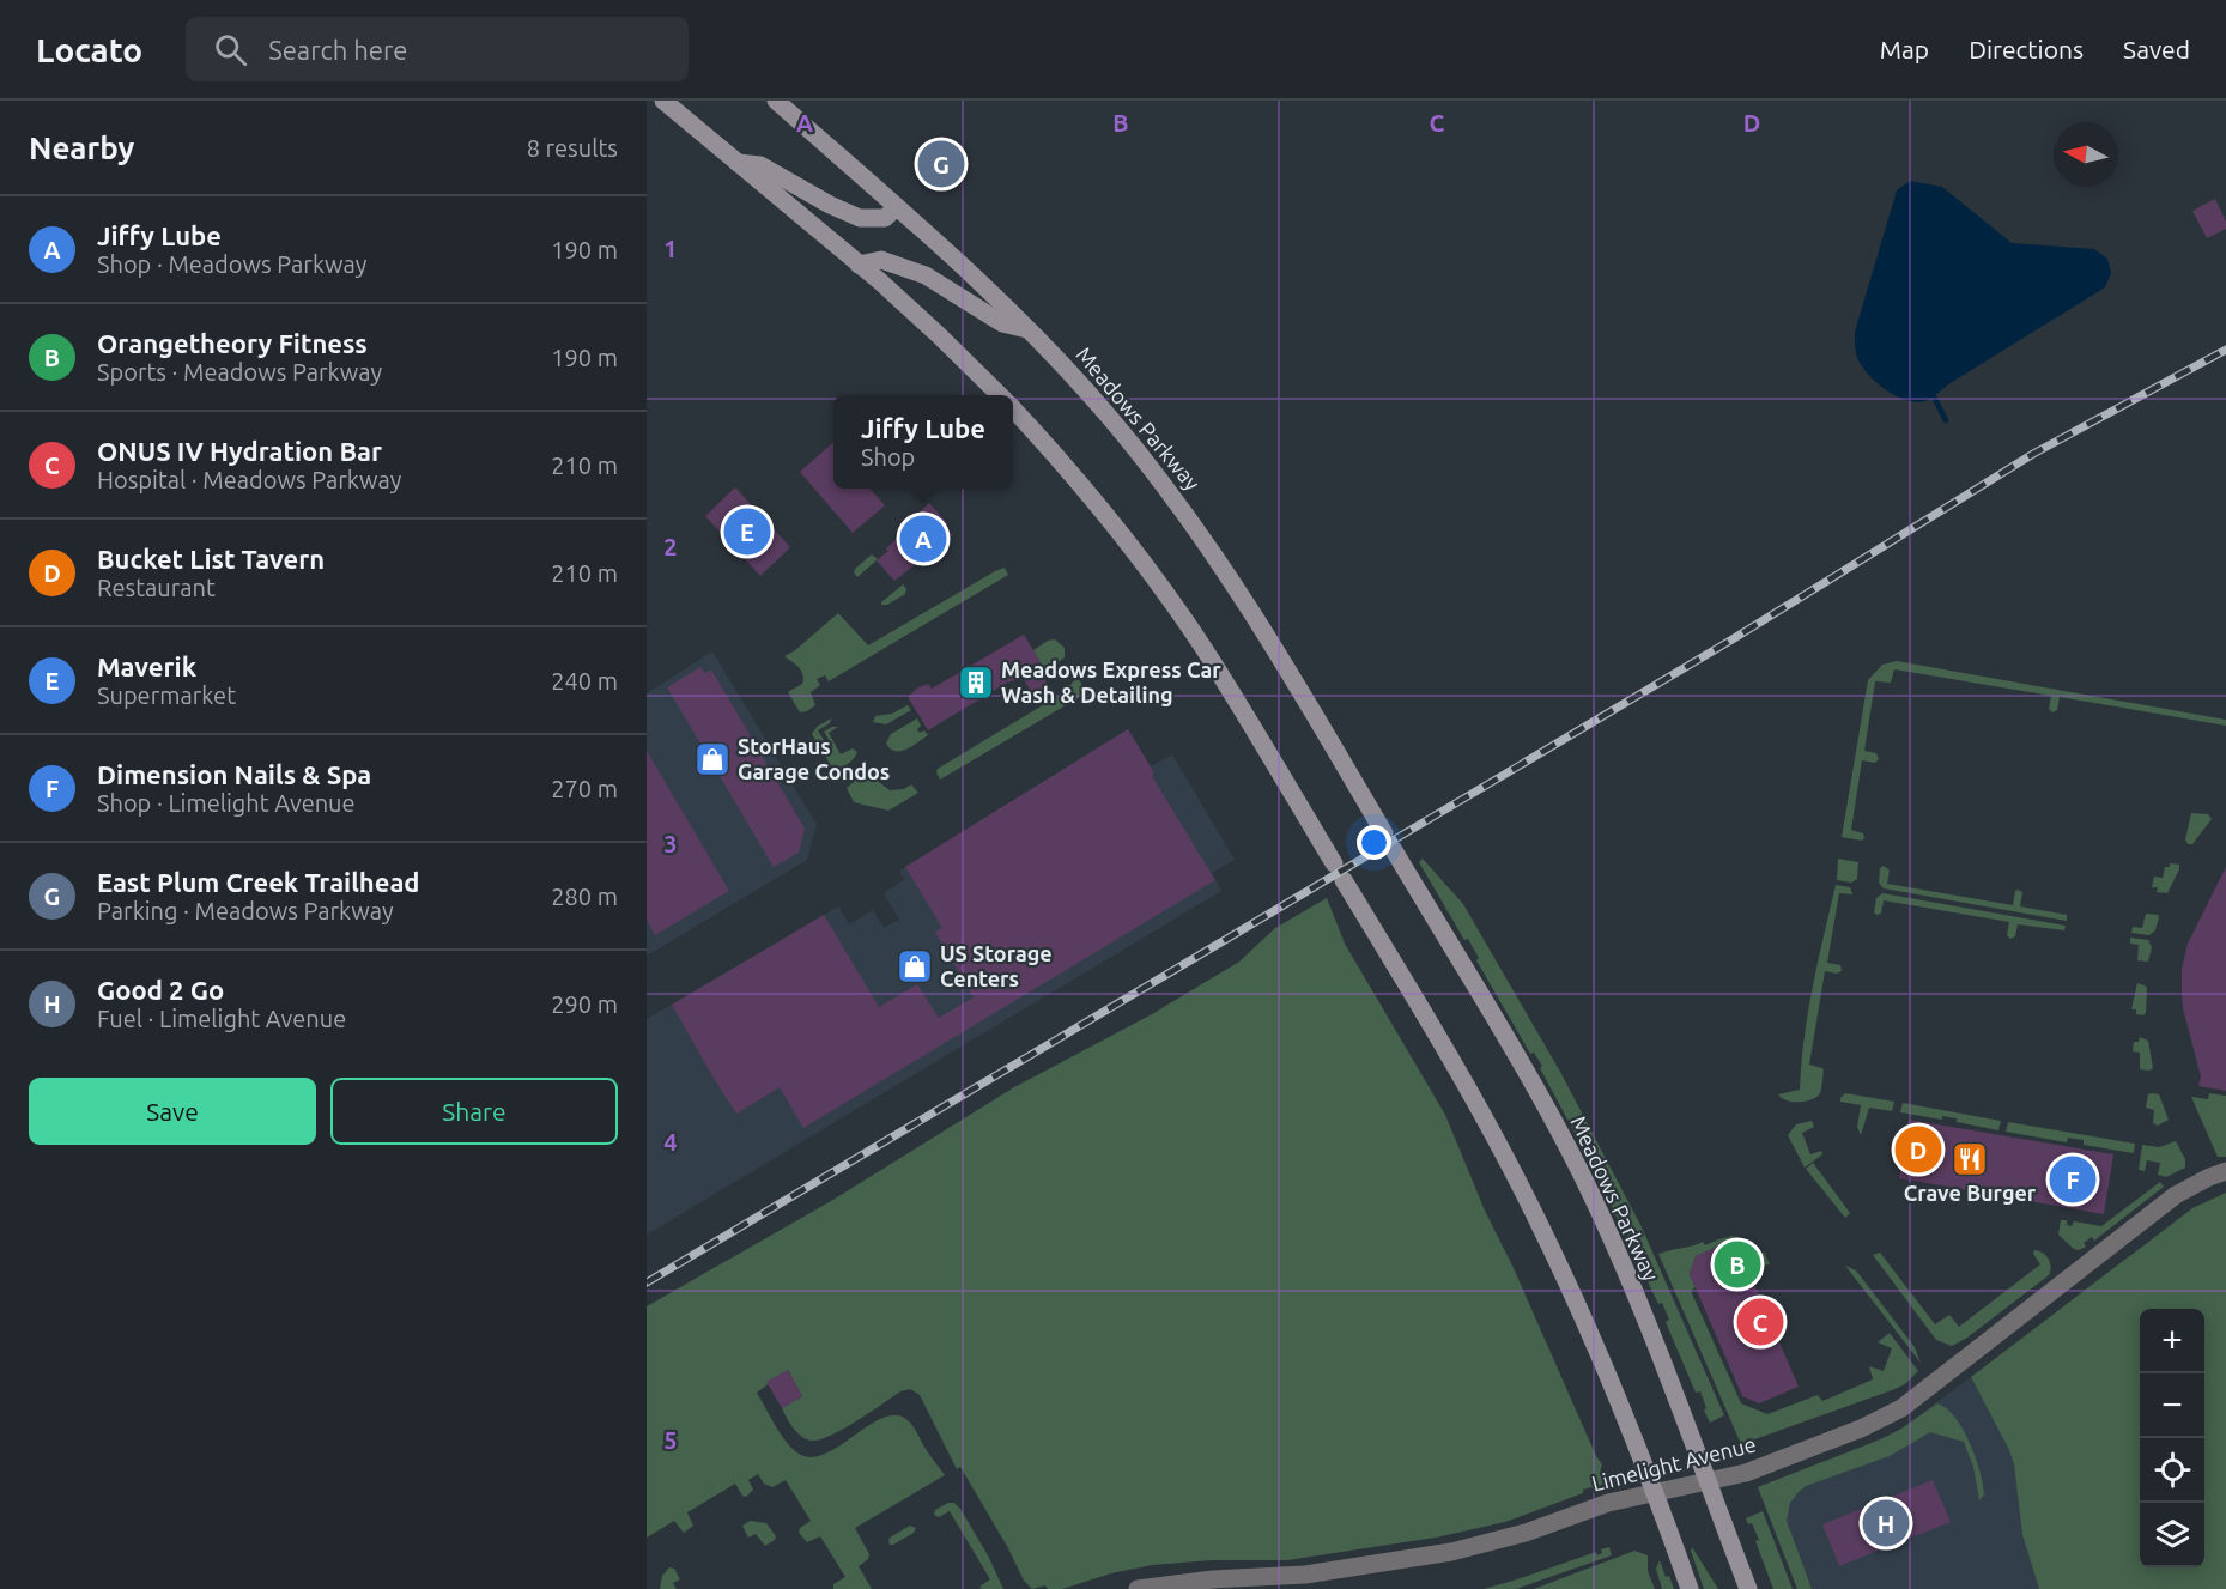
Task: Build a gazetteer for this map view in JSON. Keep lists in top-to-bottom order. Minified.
{"streets":{"main road":["Meadows Parkway"],"street":["Limelight Avenue"]},"crossings":[["Meadows Parkway","Limelight Avenue"]],"places":{"building":["Meadows Express Car Wash & Detailing"],"shop":["StorHaus Garage Condos","US Storage Centers"],"restaurant":["Crave Burger"]},"north":"left","page":{"header":"Locato","search":"Search here","nav":["Map","Directions","Saved"],"heading":["Nearby","8 results"],"pins":["G","E","A","D","F","B","C","H"],"list":[{"mark":"A","name":"Jiffy Lube","note":"Shop · Meadows Parkway","value":"190 m"},{"mark":"B","name":"Orangetheory Fitness","note":"Sports · Meadows Parkway","value":"190 m"},{"mark":"C","name":"ONUS IV Hydration Bar","note":"Hospital · Meadows Parkway","value":"210 m"},{"mark":"D","name":"Bucket List Tavern","note":"Restaurant","value":"210 m"},{"mark":"E","name":"Maverik","note":"Supermarket","value":"240 m"},{"mark":"F","name":"Dimension Nails & Spa","note":"Shop · Limelight Avenue","value":"270 m"},{"mark":"G","name":"East Plum Creek Trailhead","note":"Parking · Meadows Parkway","value":"280 m"},{"mark":"H","name":"Good 2 Go","note":"Fuel · Limelight Avenue","value":"290 m"}],"popup":["Jiffy Lube","Shop"],"buttons":["Save","Share"],"map_buttons":["+","−"]},"grid":{"columns":["A","B","C","D"],"rows":["1","2","3","4","5"]}}
